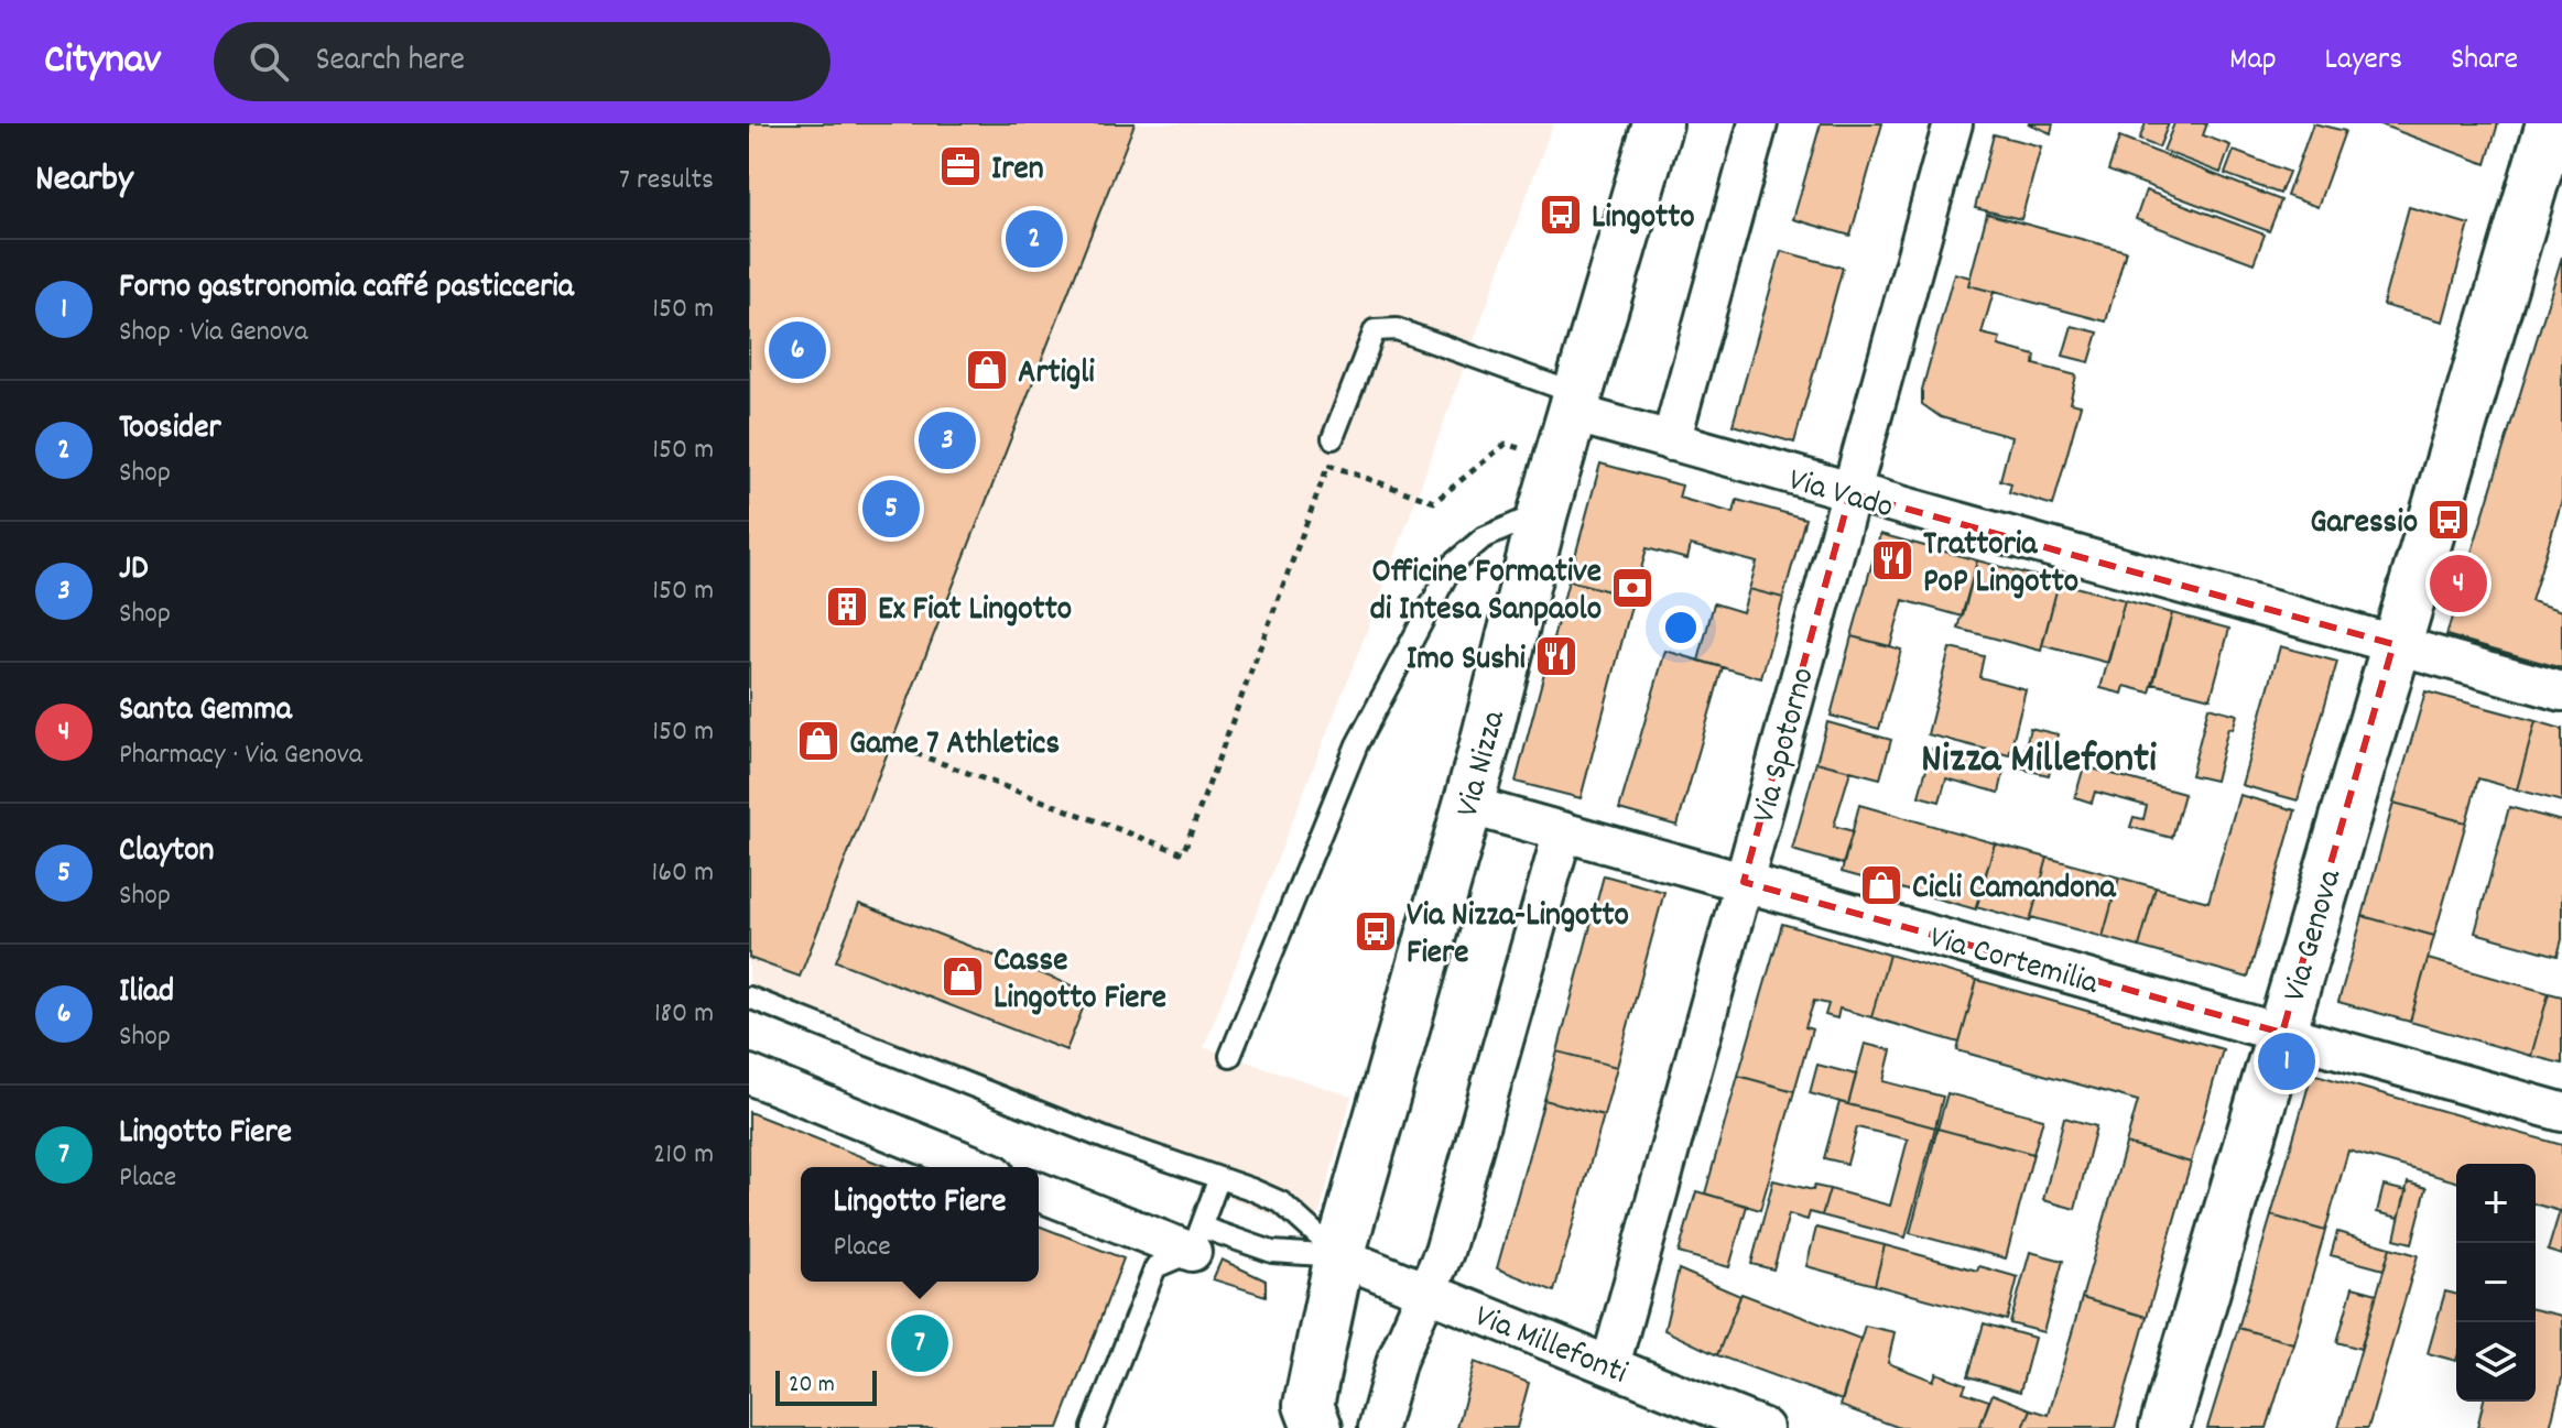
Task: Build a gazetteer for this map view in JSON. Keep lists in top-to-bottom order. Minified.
{"streets":{"street":["Via Vado","Via Spotorno","Via Nizza","Via Genova","Via Cortemilia","Via Millefonti"]},"crossings":[["Via Vado","Via Spotorno"],["Via Vado","Via Nizza"],["Via Vado","Via Genova"],["Via Spotorno","Via Cortemilia"],["Via Spotorno","Via Millefonti"],["Via Nizza","Via Cortemilia"],["Via Nizza","Via Millefonti"],["Via Genova","Via Cortemilia"]],"districts":["Nizza Millefonti"],"places":{"office":["Iren"],"bus stop":["Lingotto","Garessio","Via Nizza-Lingotto Fiere"],"shop":["Artigli","Game 7 Athletics","Cicli Camandona","Casse Lingotto Fiere"],"restaurant":["Trattoria PoP Lingotto","Imo Sushi"],"bank":["Officine Formative di Intesa Sanpaolo"],"building":["Ex Fiat Lingotto"]},"scale_bar":"20 m","page":{"header":"Citynav","search":"Search here","nav":["Map","Layers","Share"],"heading":["Nearby","7 results"],"pins":["2","6","3","5","4","1","7"],"list":[{"mark":"1","name":"Forno gastronomia caffé pasticceria","note":"Shop · Via Genova","value":"150 m"},{"mark":"2","name":"Toosider","note":"Shop","value":"150 m"},{"mark":"3","name":"JD","note":"Shop","value":"150 m"},{"mark":"4","name":"Santa Gemma","note":"Pharmacy · Via Genova","value":"150 m"},{"mark":"5","name":"Clayton","note":"Shop","value":"160 m"},{"mark":"6","name":"Iliad","note":"Shop","value":"180 m"},{"mark":"7","name":"Lingotto Fiere","note":"Place","value":"210 m"}],"map_buttons":["+","−"],"popup":["Lingotto Fiere","Place"],"scale":"20 m"}}
